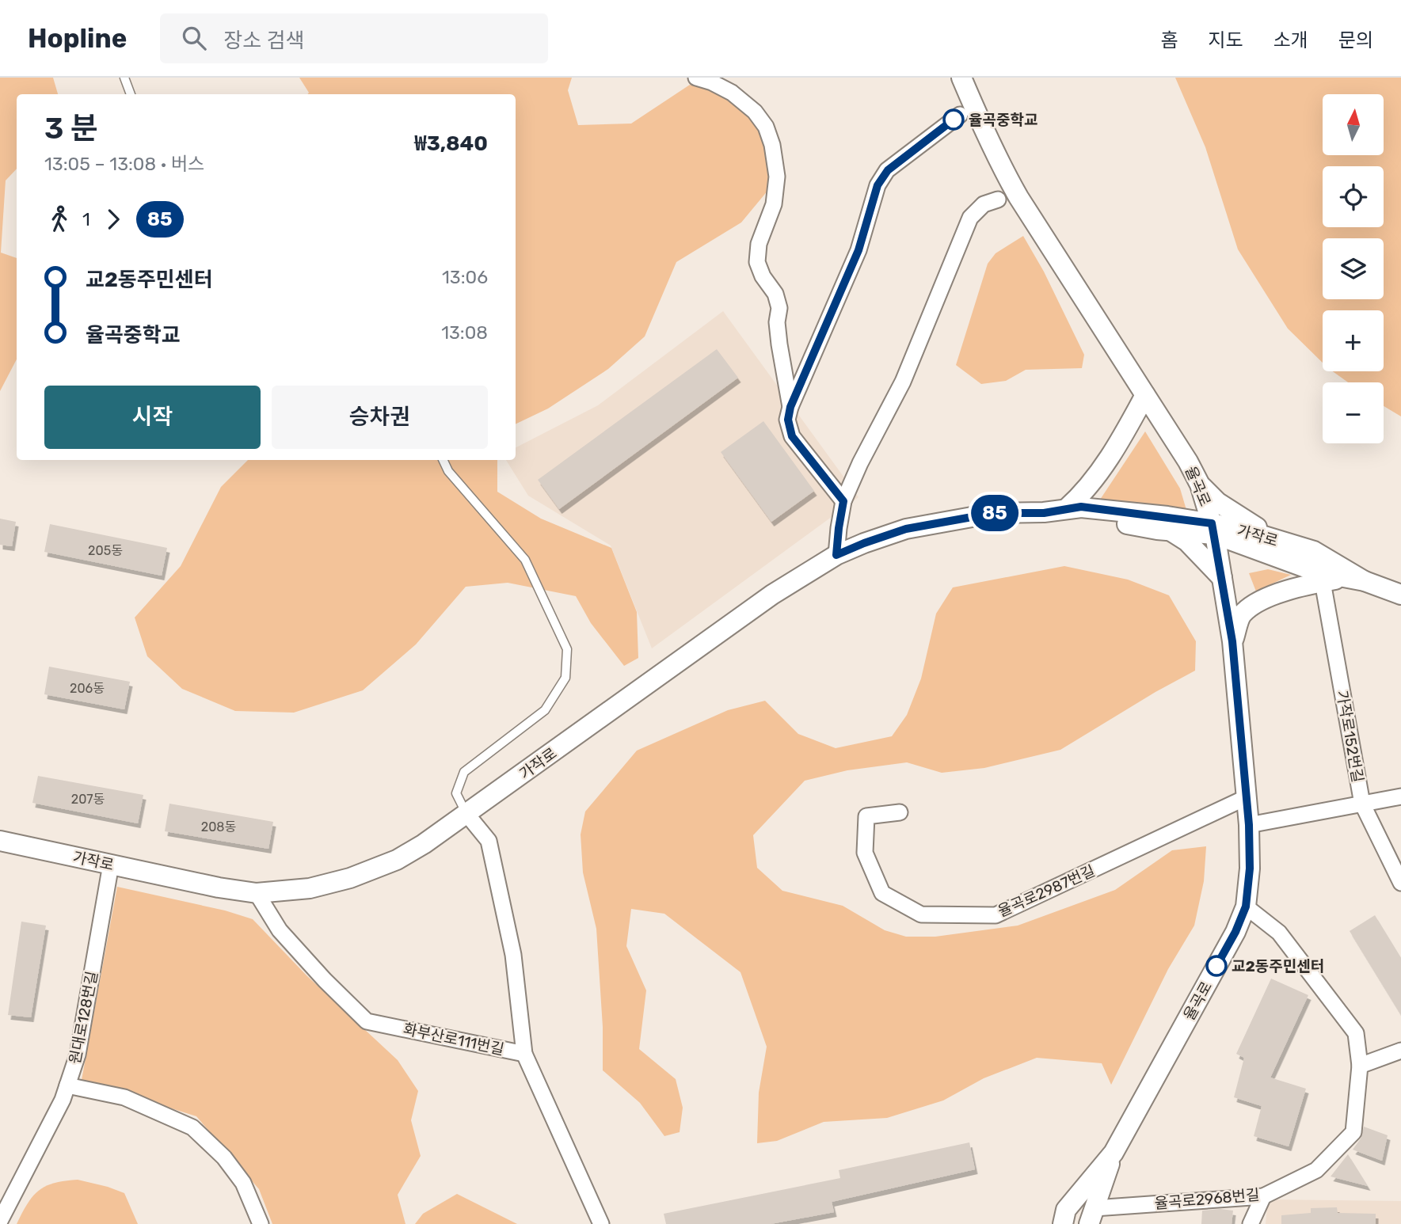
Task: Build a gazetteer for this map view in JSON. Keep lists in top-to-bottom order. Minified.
{"streets":{"street":["율곡로","가작로","가작로152번길","율곡로2987번길","원대로128번길","화부산로111번길","율곡로2968번길"]},"crossings":[["율곡로","가작로"],["율곡로","율곡로2987번길"],["율곡로","율곡로2968번길"],["가작로","원대로128번길"],["가작로","화부산로111번길"]],"places":["율곡중학교","교2동주민센터"],"lines":["bus line 85"],"house_numbers":["205동","206동","207동","208동"],"north":"top","page":{"header":"Hopline","search":"장소 검색","nav":["홈","지도","소개","문의"],"on_map":"85","map_buttons":["+","−"],"heading":["3 분","13:05 – 13:08 · 버스","₩3,840"],"legs":["1","85"],"list":[{"name":"교2동주민센터","value":"13:06"},{"name":"율곡중학교","value":"13:08"}],"buttons":["시작","승차권"]}}
